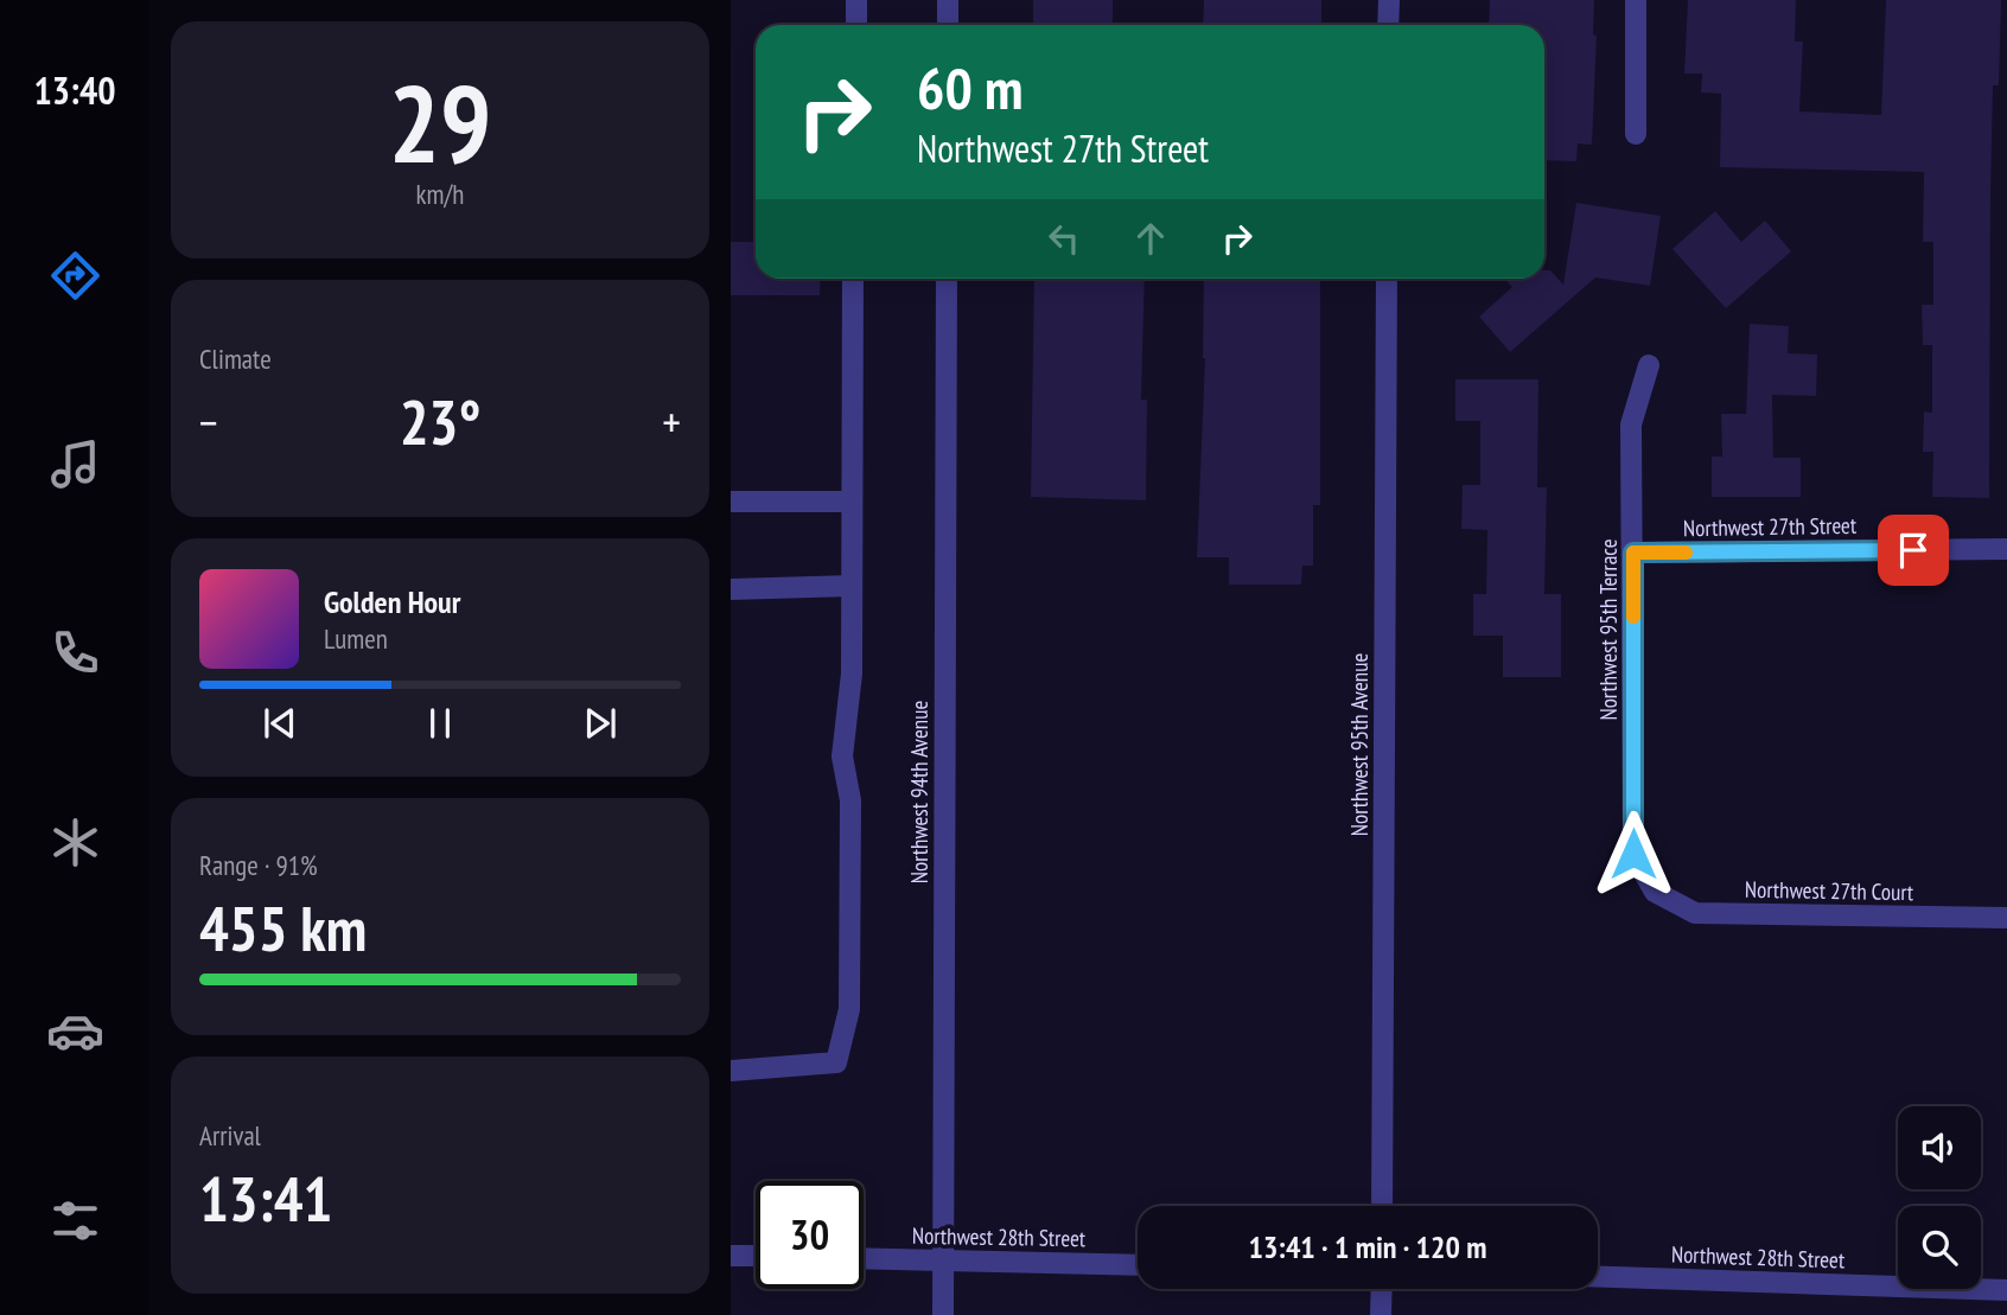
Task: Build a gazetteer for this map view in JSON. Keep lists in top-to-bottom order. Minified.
{"streets":{"street":["Northwest 27th Street","Northwest 95th Terrace","Northwest 95th Avenue","Northwest 94th Avenue","Northwest 27th Court","Northwest 28th Street"]},"crossings":[["Northwest 27th Street","Northwest 95th Terrace"],["Northwest 95th Terrace","Northwest 27th Court"],["Northwest 94th Avenue","Northwest 28th Street"]],"page":{"tabs":"13:40","tile":[["29","km/h"],"Climate",["Range · 91%","455 km"],["Arrival","13:41"]],"turn":["60 m","Northwest 27th Street"],"heat":["−","23°","+"],"song":["Golden Hour","Lumen"],"limit":"30","trip":"13:41 · 1 min · 120 m"}}
